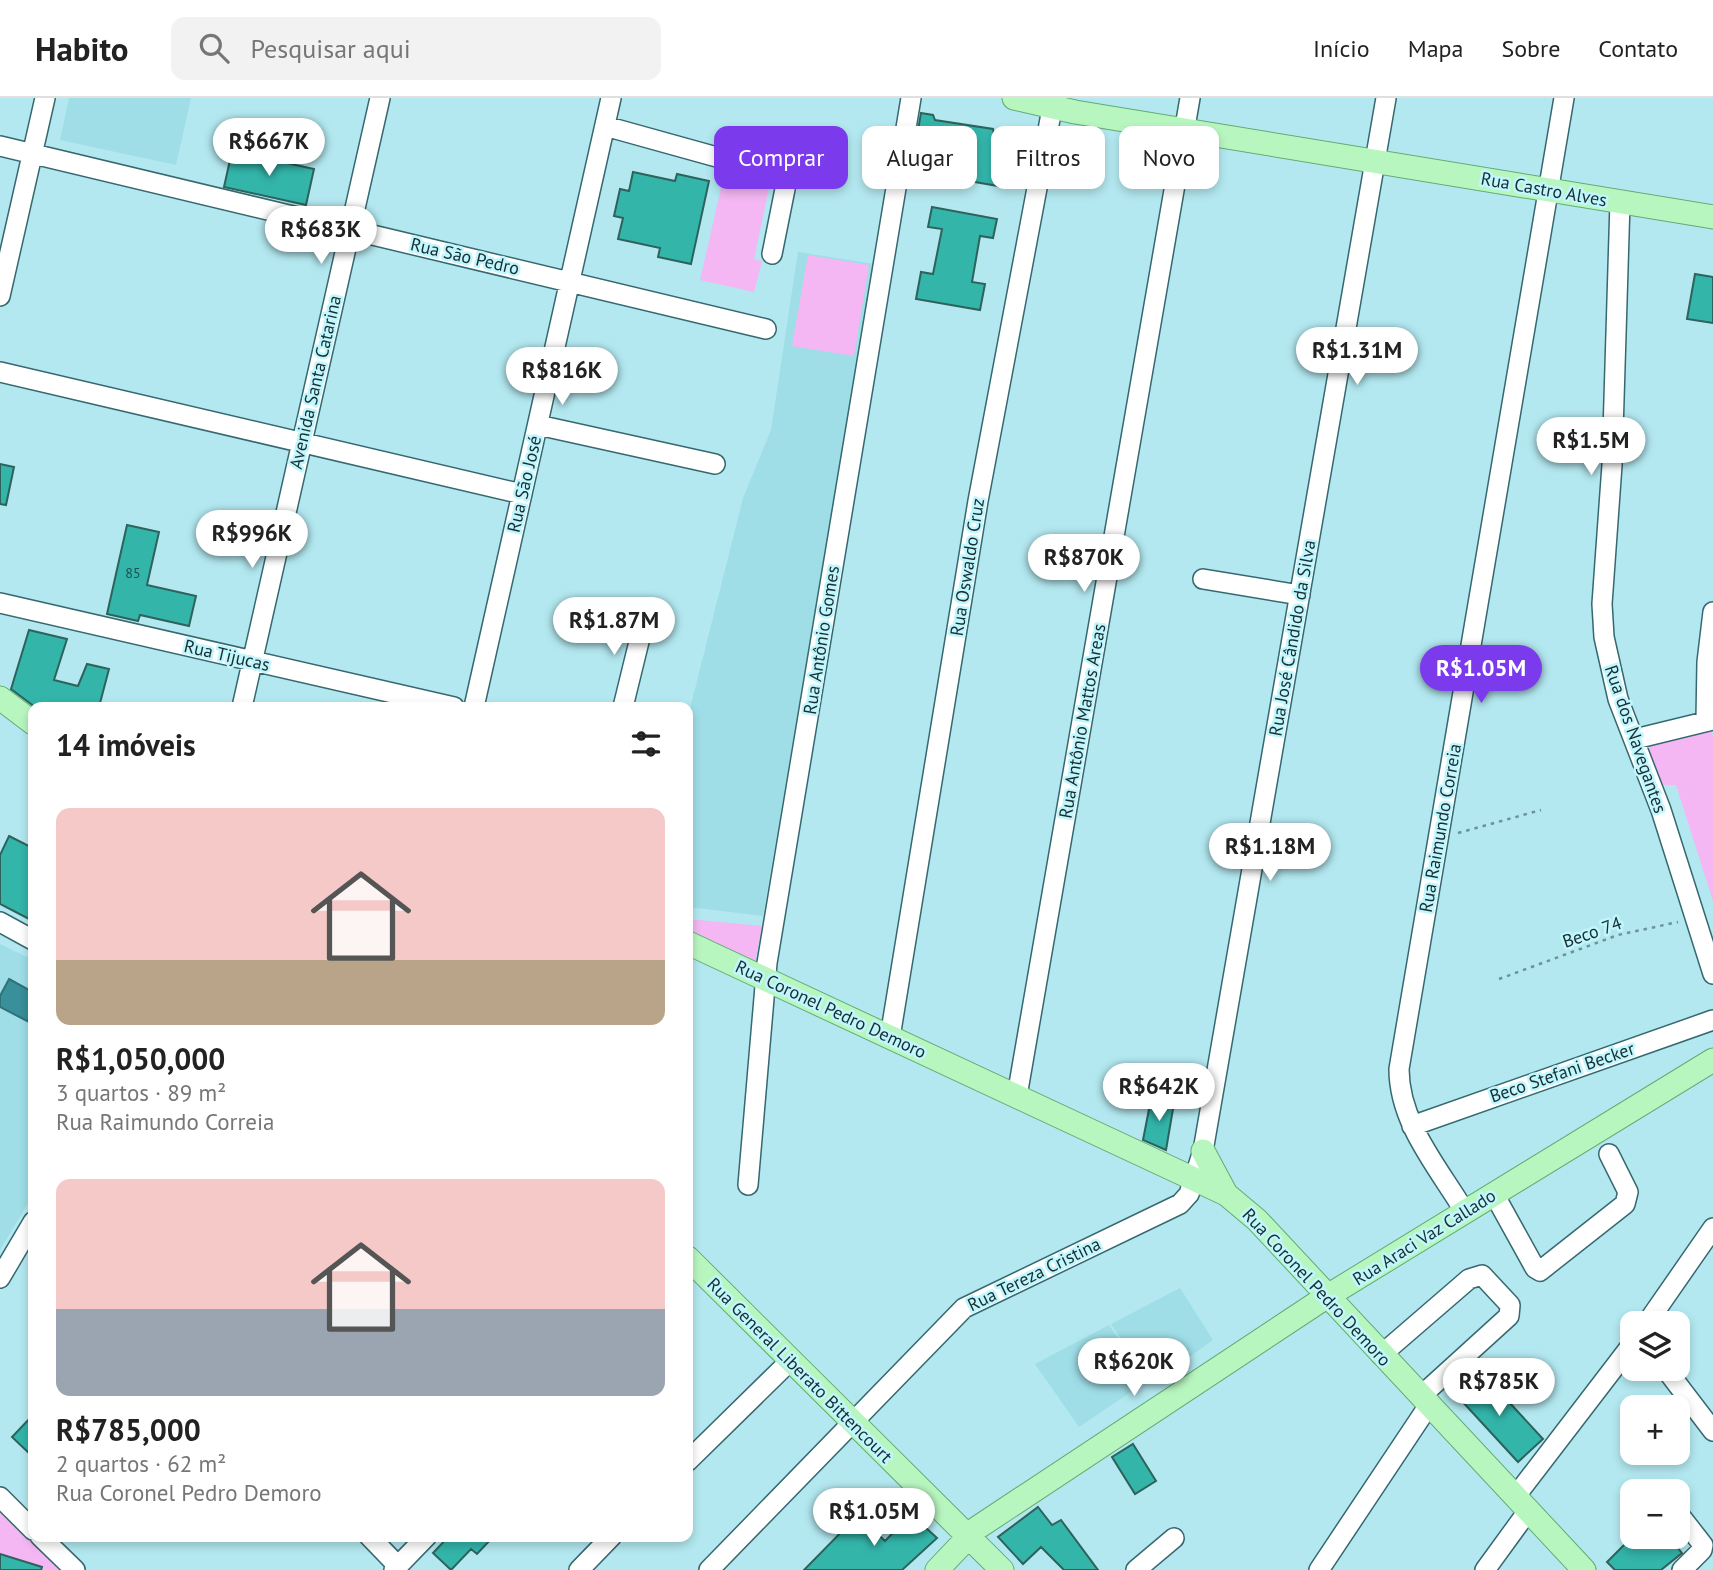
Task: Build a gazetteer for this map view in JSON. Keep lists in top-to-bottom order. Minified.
{"streets":{"main road":["Rua Castro Alves","Rua Coronel Pedro Demoro","Rua Araci Vaz Callado","Rua General Liberato Bittencourt"],"street":["Rua São Pedro","Avenida Santa Catarina","Rua São José","Rua Oswaldo Cruz","Rua José Cândido da Silva","Rua Antônio Gomes","Rua Tijucas","Rua Antônio Mattos Areas","Rua dos Navegantes","Rua Raimundo Correia","Beco Stefani Becker","Rua Tereza Cristina"],"path":["Beco 74"]},"crossings":[["Rua Castro Alves","Rua Oswaldo Cruz"],["Rua Castro Alves","Rua José Cândido da Silva"],["Rua Castro Alves","Rua dos Navegantes"],["Rua Castro Alves","Rua Raimundo Correia"],["Rua São Pedro","Avenida Santa Catarina"],["Rua São Pedro","Rua São José"],["Avenida Santa Catarina","Rua Tijucas"],["Rua Oswaldo Cruz","Rua Coronel Pedro Demoro"],["Rua José Cândido da Silva","Rua Coronel Pedro Demoro"],["Rua José Cândido da Silva","Rua Tereza Cristina"],["Rua Antônio Gomes","Rua Coronel Pedro Demoro"],["Rua Antônio Mattos Areas","Rua Coronel Pedro Demoro"],["Rua dos Navegantes","Beco 74"],["Rua Raimundo Correia","Beco Stefani Becker"],["Rua Raimundo Correia","Rua Araci Vaz Callado"],["Rua Coronel Pedro Demoro","Rua Araci Vaz Callado"],["Rua Coronel Pedro Demoro","Rua Tereza Cristina"],["Rua Araci Vaz Callado","Rua General Liberato Bittencourt"],["Rua Tereza Cristina","Rua General Liberato Bittencourt"]],"house_numbers":["85"],"page":{"header":"Habito","search":"Pesquisar aqui","nav":["Início","Mapa","Sobre","Contato"],"price":["R$667K","R$683K","R$1.31M","R$816K","R$1.5M","R$996K","R$870K","R$1.87M","R$1.05M","R$1.18M","R$642K","R$620K","R$785K","R$1.05M"],"chip":["Comprar","Alugar","Filtros","Novo"],"heading":"14 imóveis","list":[{"name":"R$1,050,000","note":"3 quartos · 89 m² · Rua Raimundo Correia"},{"name":"R$785,000","note":"2 quartos · 62 m² · Rua Coronel Pedro Demoro"}],"map_buttons":["+","−"]}}
